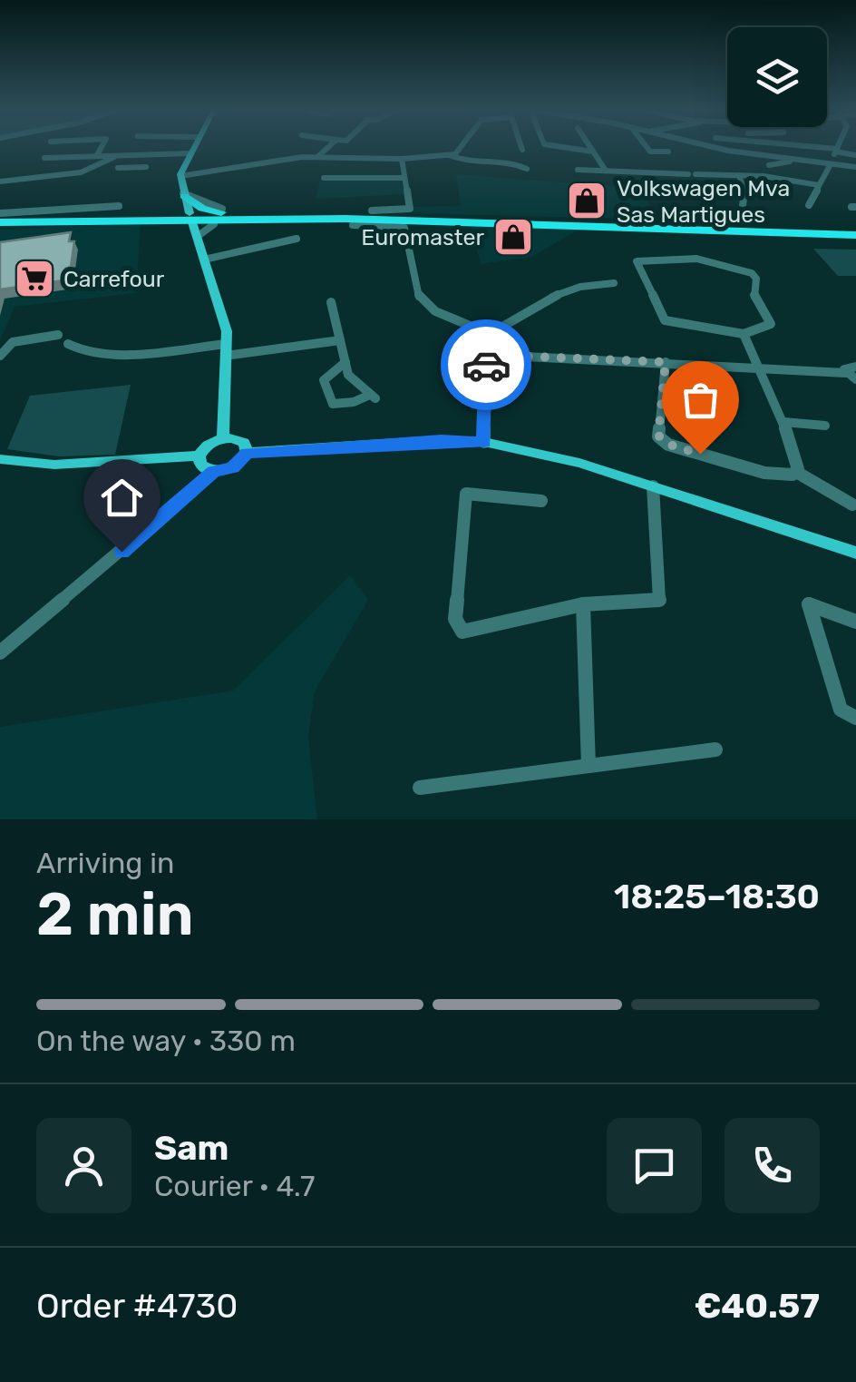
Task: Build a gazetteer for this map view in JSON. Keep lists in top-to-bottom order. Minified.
{"places":{"shop":["Volkswagen Mva Sas Martigues","Euromaster"],"supermarket":["Carrefour"]},"page":{"heading":["2 min","Arriving in","18:25–18:30"],"panel":["Sam","Courier · 4.7","Order #4730","€40.57"],"bar":"On the way · 330 m"}}
